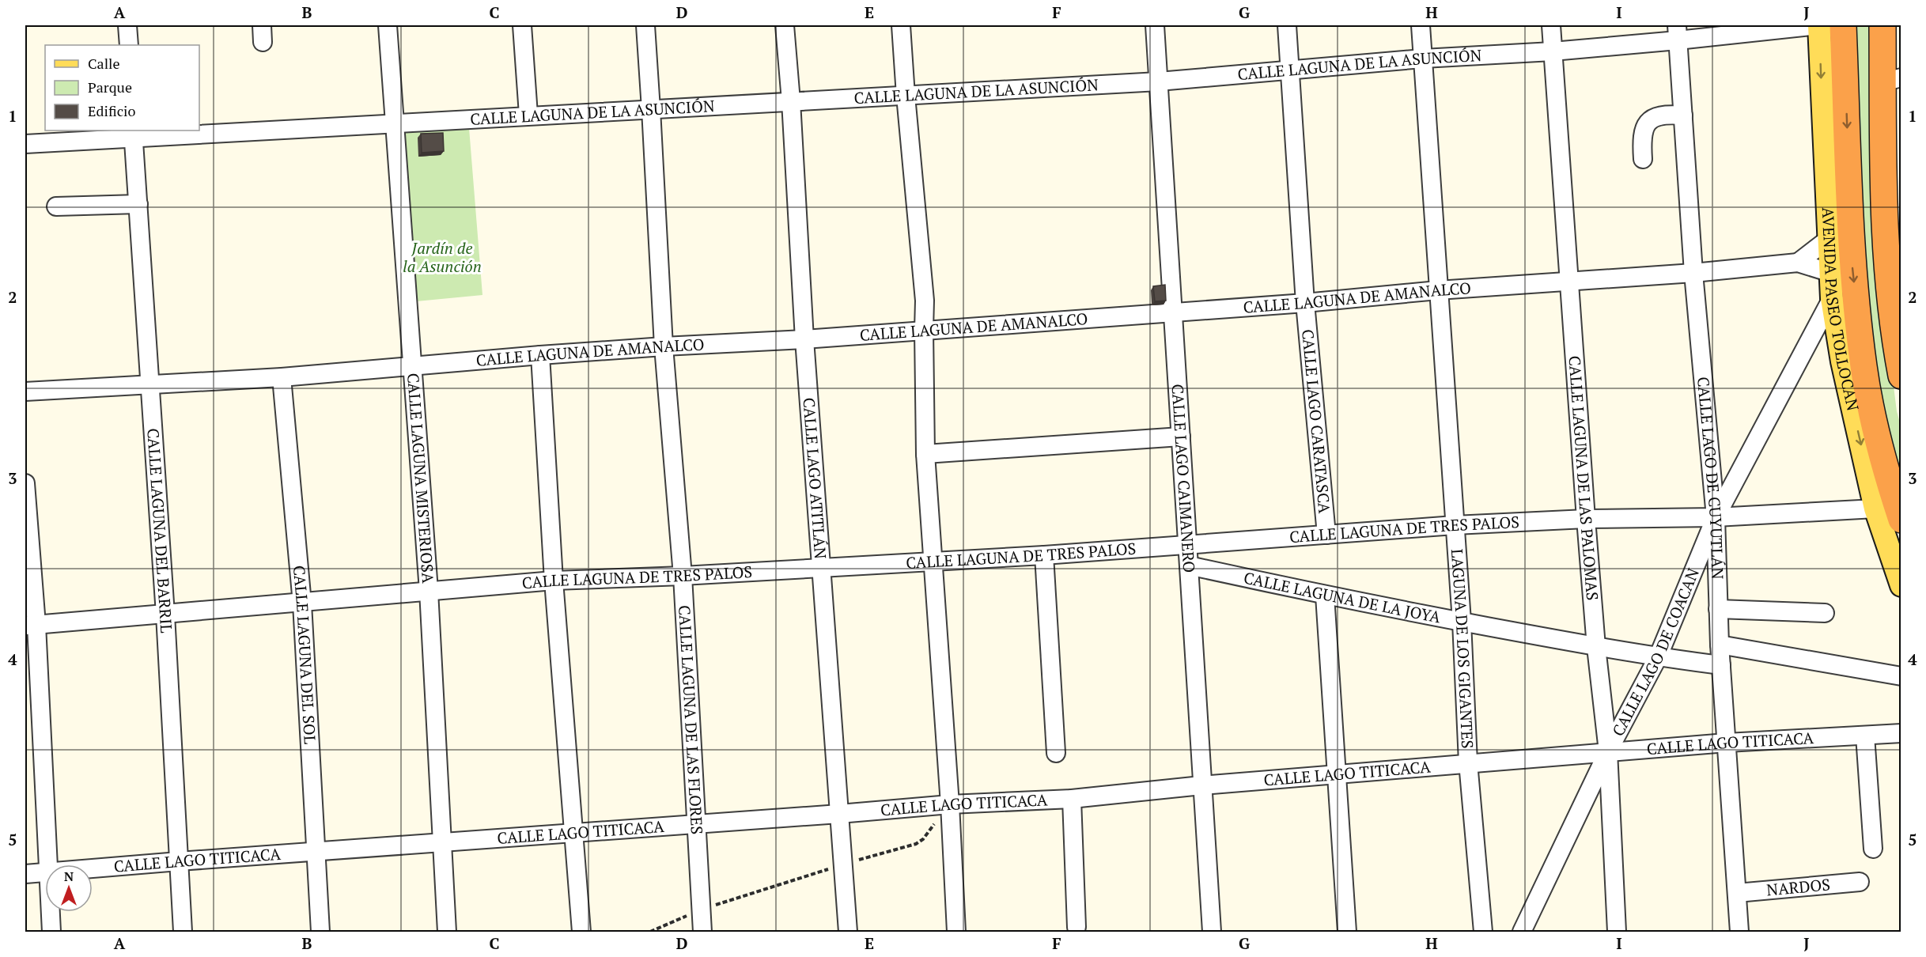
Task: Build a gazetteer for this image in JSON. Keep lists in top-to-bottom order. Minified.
{"streets":{"highway":["AVENIDA PASEO TOLLOCAN"],"street":["CALLE LAGUNA DE LA ASUNCIÓN","CALLE LAGUNA DE AMANALCO","CALLE LAGO CARATASCA","CALLE LAGUNA MISTERIOSA","CALLE LAGO ATITLÁN","CALLE LAGO CAIMANERO","CALLE LAGUNA DE LAS PALOMAS","CALLE LAGO DE CUYUTLÁN","CALLE LAGUNA DE TRES PALOS","CALLE LAGUNA DEL BARRIL","CALLE LAGUNA DE LA JOYA","LAGUNA DE LOS GIGANTES","CALLE LAGO DE COACAN","CALLE LAGUNA DEL SOL","CALLE LAGUNA DE LAS FLORES","CALLE LAGO TITICACA","NARDOS"]},"crossings":[["CALLE LAGUNA DE LA ASUNCIÓN","AVENIDA PASEO TOLLOCAN"],["CALLE LAGUNA DE LA ASUNCIÓN","CALLE LAGO CARATASCA"],["CALLE LAGUNA DE LA ASUNCIÓN","CALLE LAGUNA MISTERIOSA"],["CALLE LAGUNA DE LA ASUNCIÓN","CALLE LAGO ATITLÁN"],["CALLE LAGUNA DE LA ASUNCIÓN","CALLE LAGO CAIMANERO"],["CALLE LAGUNA DE LA ASUNCIÓN","CALLE LAGUNA DE LAS PALOMAS"],["CALLE LAGUNA DE LA ASUNCIÓN","CALLE LAGO DE CUYUTLÁN"],["CALLE LAGUNA DE LA ASUNCIÓN","CALLE LAGUNA DEL BARRIL"],["CALLE LAGUNA DE LA ASUNCIÓN","LAGUNA DE LOS GIGANTES"],["CALLE LAGUNA DE LA ASUNCIÓN","CALLE LAGUNA DE LAS FLORES"],["CALLE LAGUNA DE AMANALCO","AVENIDA PASEO TOLLOCAN"],["CALLE LAGUNA DE AMANALCO","CALLE LAGO CARATASCA"],["CALLE LAGUNA DE AMANALCO","CALLE LAGUNA MISTERIOSA"],["CALLE LAGUNA DE AMANALCO","CALLE LAGO ATITLÁN"],["CALLE LAGUNA DE AMANALCO","CALLE LAGO CAIMANERO"],["CALLE LAGUNA DE AMANALCO","CALLE LAGUNA DE LAS PALOMAS"],["CALLE LAGUNA DE AMANALCO","CALLE LAGO DE CUYUTLÁN"],["CALLE LAGUNA DE AMANALCO","CALLE LAGUNA DEL BARRIL"],["CALLE LAGUNA DE AMANALCO","LAGUNA DE LOS GIGANTES"],["CALLE LAGUNA DE AMANALCO","CALLE LAGUNA DEL SOL"],["CALLE LAGUNA DE AMANALCO","CALLE LAGUNA DE LAS FLORES"],["AVENIDA PASEO TOLLOCAN","CALLE LAGUNA DE TRES PALOS"],["AVENIDA PASEO TOLLOCAN","CALLE LAGO DE COACAN"],["CALLE LAGO CARATASCA","CALLE LAGUNA DE TRES PALOS"],["CALLE LAGUNA MISTERIOSA","CALLE LAGUNA DE TRES PALOS"],["CALLE LAGUNA MISTERIOSA","CALLE LAGO TITICACA"],["CALLE LAGO ATITLÁN","CALLE LAGUNA DE TRES PALOS"],["CALLE LAGO ATITLÁN","CALLE LAGO TITICACA"],["CALLE LAGO CAIMANERO","CALLE LAGUNA DE TRES PALOS"],["CALLE LAGO CAIMANERO","CALLE LAGUNA DE LA JOYA"],["CALLE LAGO CAIMANERO","CALLE LAGO TITICACA"],["CALLE LAGUNA DE LAS PALOMAS","CALLE LAGUNA DE TRES PALOS"],["CALLE LAGUNA DE LAS PALOMAS","CALLE LAGUNA DE LA JOYA"],["CALLE LAGUNA DE LAS PALOMAS","CALLE LAGO DE COACAN"],["CALLE LAGUNA DE LAS PALOMAS","CALLE LAGO TITICACA"],["CALLE LAGO DE CUYUTLÁN","CALLE LAGUNA DE TRES PALOS"],["CALLE LAGO DE CUYUTLÁN","CALLE LAGUNA DE LA JOYA"],["CALLE LAGO DE CUYUTLÁN","CALLE LAGO DE COACAN"],["CALLE LAGO DE CUYUTLÁN","CALLE LAGO TITICACA"],["CALLE LAGO DE CUYUTLÁN","NARDOS"],["CALLE LAGUNA DE TRES PALOS","CALLE LAGUNA DEL BARRIL"],["CALLE LAGUNA DE TRES PALOS","LAGUNA DE LOS GIGANTES"],["CALLE LAGUNA DE TRES PALOS","CALLE LAGO DE COACAN"],["CALLE LAGUNA DE TRES PALOS","CALLE LAGUNA DEL SOL"],["CALLE LAGUNA DE TRES PALOS","CALLE LAGUNA DE LAS FLORES"],["CALLE LAGUNA DEL BARRIL","CALLE LAGO TITICACA"],["CALLE LAGUNA DE LA JOYA","LAGUNA DE LOS GIGANTES"],["CALLE LAGUNA DE LA JOYA","CALLE LAGO DE COACAN"],["LAGUNA DE LOS GIGANTES","CALLE LAGO TITICACA"],["CALLE LAGO DE COACAN","CALLE LAGO TITICACA"],["CALLE LAGUNA DEL SOL","CALLE LAGO TITICACA"],["CALLE LAGUNA DE LAS FLORES","CALLE LAGO TITICACA"]],"parks":["Jardín de la Asunción"],"legend":["Calle","Parque","Edificio"],"north":"top","grid":{"columns":["A","B","C","D","E","F","G","H","I","J"],"rows":["1","2","3","4","5"]}}
